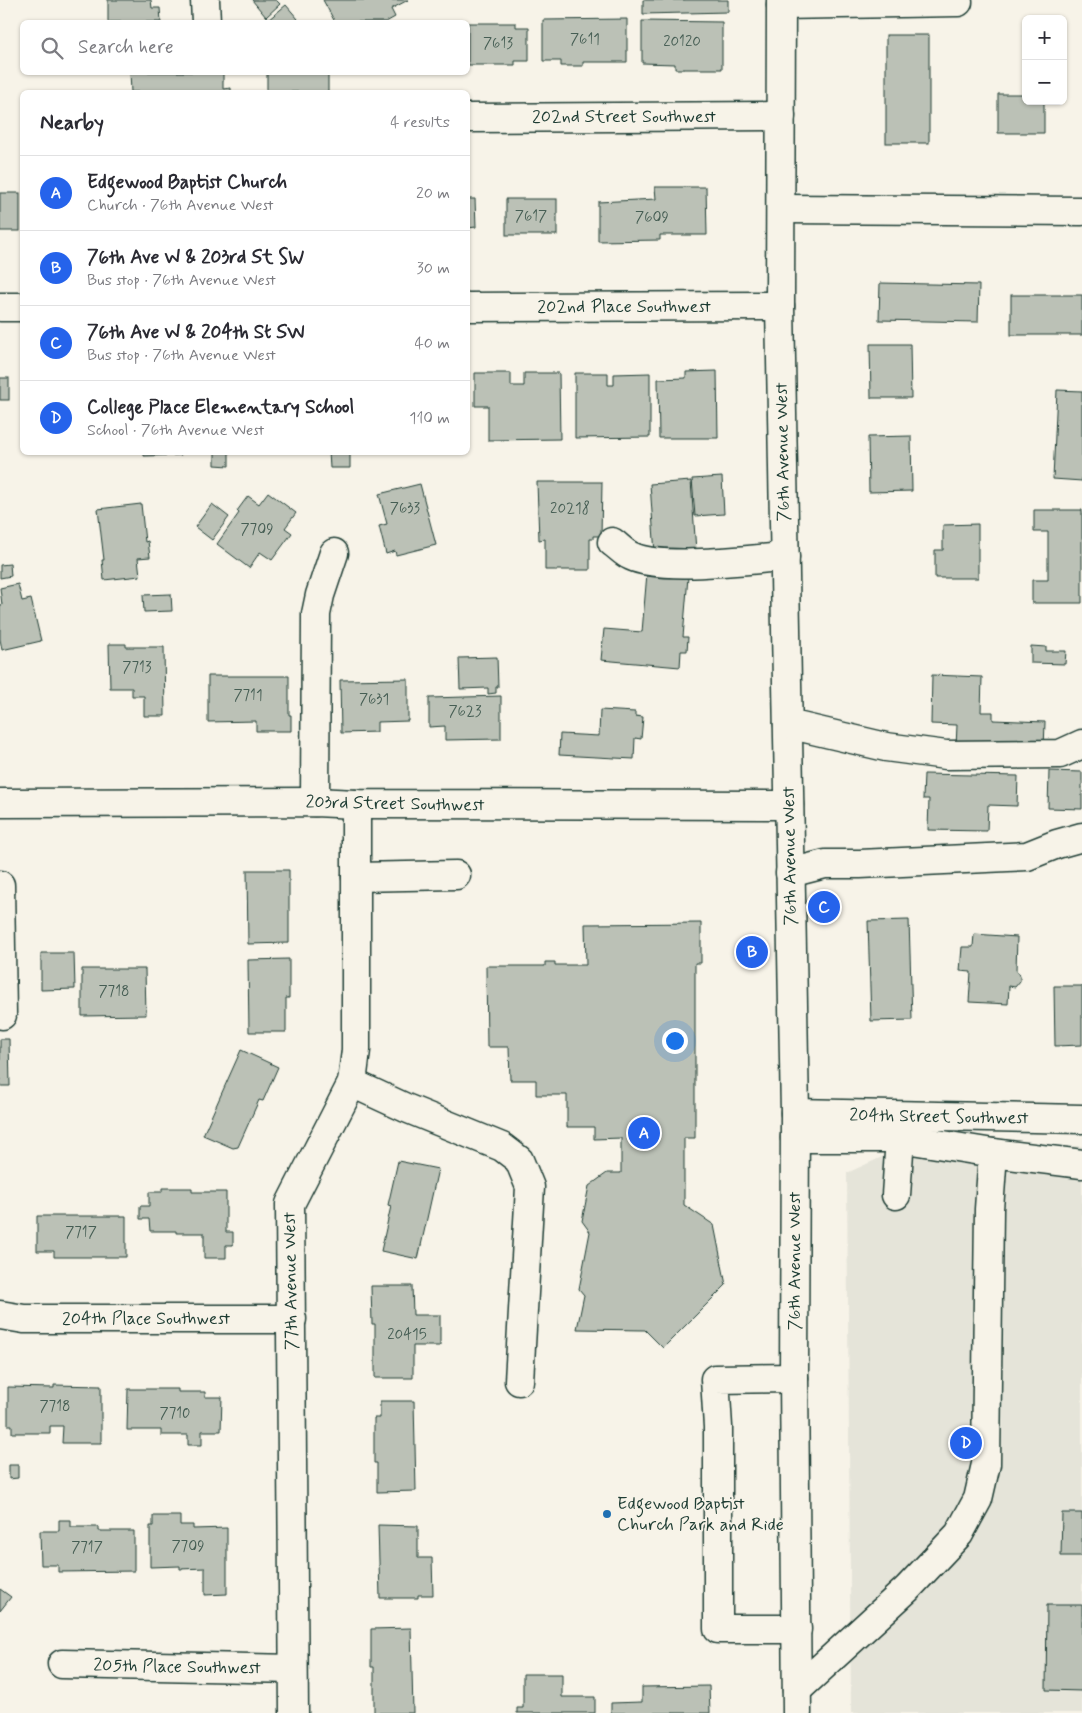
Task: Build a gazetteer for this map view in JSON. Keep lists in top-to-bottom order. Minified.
{"streets":{"street":["202nd Street Southwest","202nd Place Southwest","76th Avenue West","203rd Street Southwest","204th Street Southwest","77th Avenue West","204th Place Southwest","205th Place Southwest"]},"crossings":[["202nd Street Southwest","76th Avenue West"],["202nd Place Southwest","76th Avenue West"],["76th Avenue West","203rd Street Southwest"],["76th Avenue West","204th Street Southwest"],["203rd Street Southwest","77th Avenue West"],["77th Avenue West","204th Place Southwest"],["77th Avenue West","205th Place Southwest"]],"places":["Edgewood Baptist Church Park and Ride"],"house_numbers":["7611","20120","7613","7617","7609","7633","20218","7709","7713","7711","7631","7623","7718","7717","20415","7718","7710","7709","7717"],"page":{"map_buttons":["+","−"],"search":"Search here","heading":["Nearby","4 results"],"list":[{"mark":"A","name":"Edgewood Baptist Church","note":"Church · 76th Avenue West","value":"20 m"},{"mark":"B","name":"76th Ave W & 203rd St SW","note":"Bus stop · 76th Avenue West","value":"30 m"},{"mark":"C","name":"76th Ave W & 204th St SW","note":"Bus stop · 76th Avenue West","value":"40 m"},{"mark":"D","name":"College Place Elementary School","note":"School · 76th Avenue West","value":"110 m"}],"pins":["C","B","A","D"]}}
